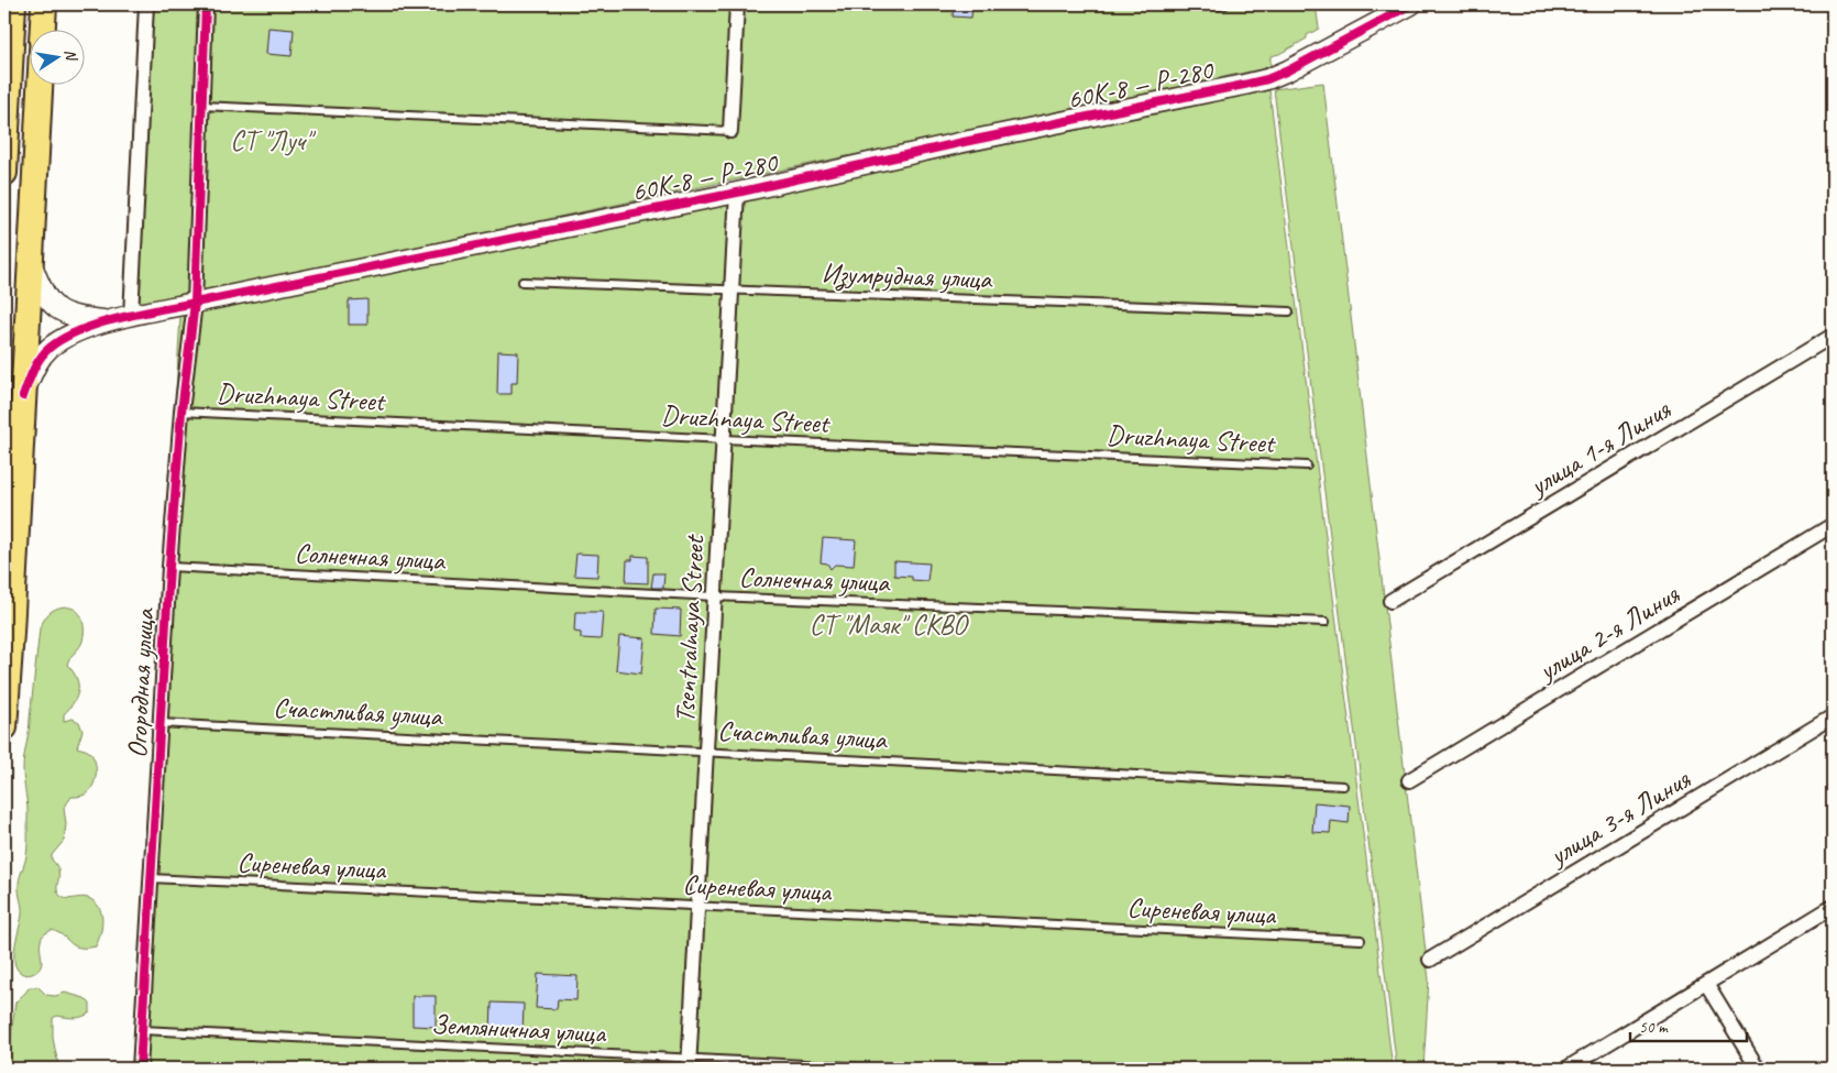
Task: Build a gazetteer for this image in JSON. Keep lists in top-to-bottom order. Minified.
{"streets":{"street":["60К-8 — Р-280","улица 1-я Линия","Tsentralnaya Street","улица 2-я Линия","Огородная улица","улица 3-я Линия"],"lane":["Изумрудная улица","Druzhnaya Street","Солнечная улица","Счастливая улица","Сиреневая улица","Земляничная улица"]},"crossings":[["60К-8 — Р-280","Tsentralnaya Street"],["60К-8 — Р-280","Огородная улица"],["Изумрудная улица","Tsentralnaya Street"],["Druzhnaya Street","Tsentralnaya Street"],["Druzhnaya Street","Огородная улица"],["Солнечная улица","Tsentralnaya Street"],["Солнечная улица","Огородная улица"],["Tsentralnaya Street","Счастливая улица"],["Tsentralnaya Street","Сиреневая улица"],["Tsentralnaya Street","Земляничная улица"],["Огородная улица","Счастливая улица"],["Огородная улица","Сиреневая улица"],["Огородная улица","Земляничная улица"]],"parks":["СТ \"Луч\"","СТ \"Маяк\" СКВО"],"scale_bar":"50 m","north":"right"}
